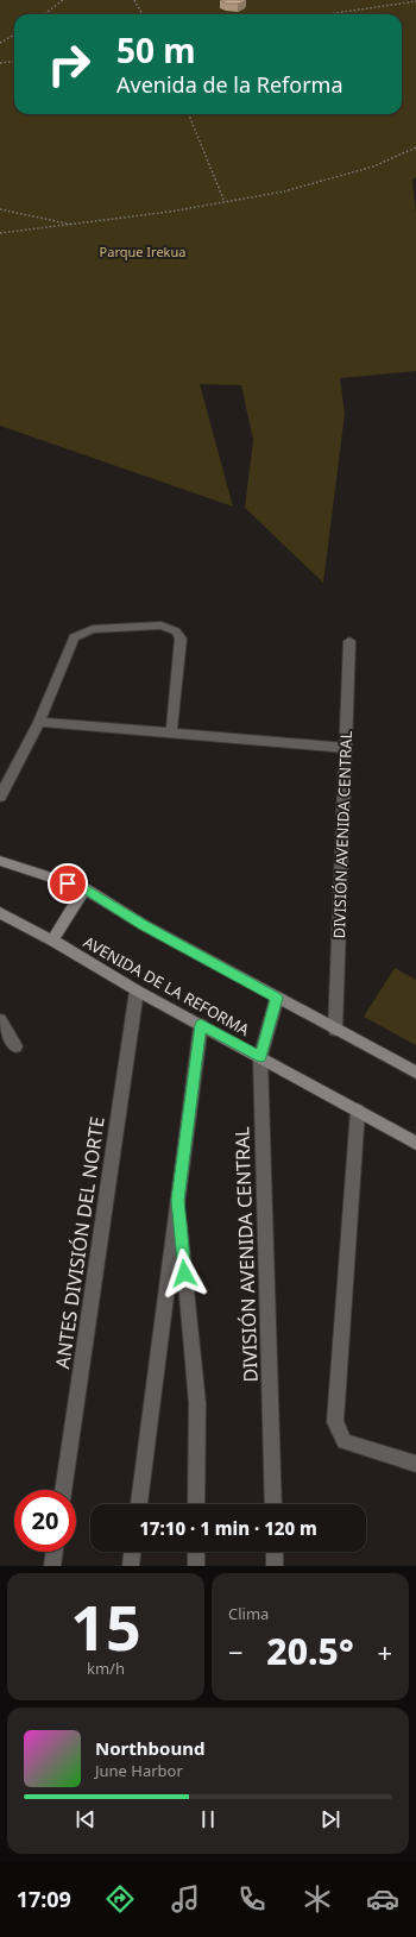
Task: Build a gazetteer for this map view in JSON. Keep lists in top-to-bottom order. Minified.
{"streets":{"main road":["AVENIDA DE LA REFORMA"],"street":["DIVISIÓN AVENIDA CENTRAL","ANTES DIVISIÓN DEL NORTE"]},"crossings":[["DIVISIÓN AVENIDA CENTRAL","AVENIDA DE LA REFORMA"],["AVENIDA DE LA REFORMA","ANTES DIVISIÓN DEL NORTE"]],"parks":["Parque Irekua"],"page":{"turn":["50 m","Avenida de la Reforma"],"limit":"20","trip":"17:10 · 1 min · 120 m","tile":[["15","km/h"],"Clima"],"heat":["−","20.5°","+"],"song":["Northbound","June Harbor"],"tabs":"17:09"}}
